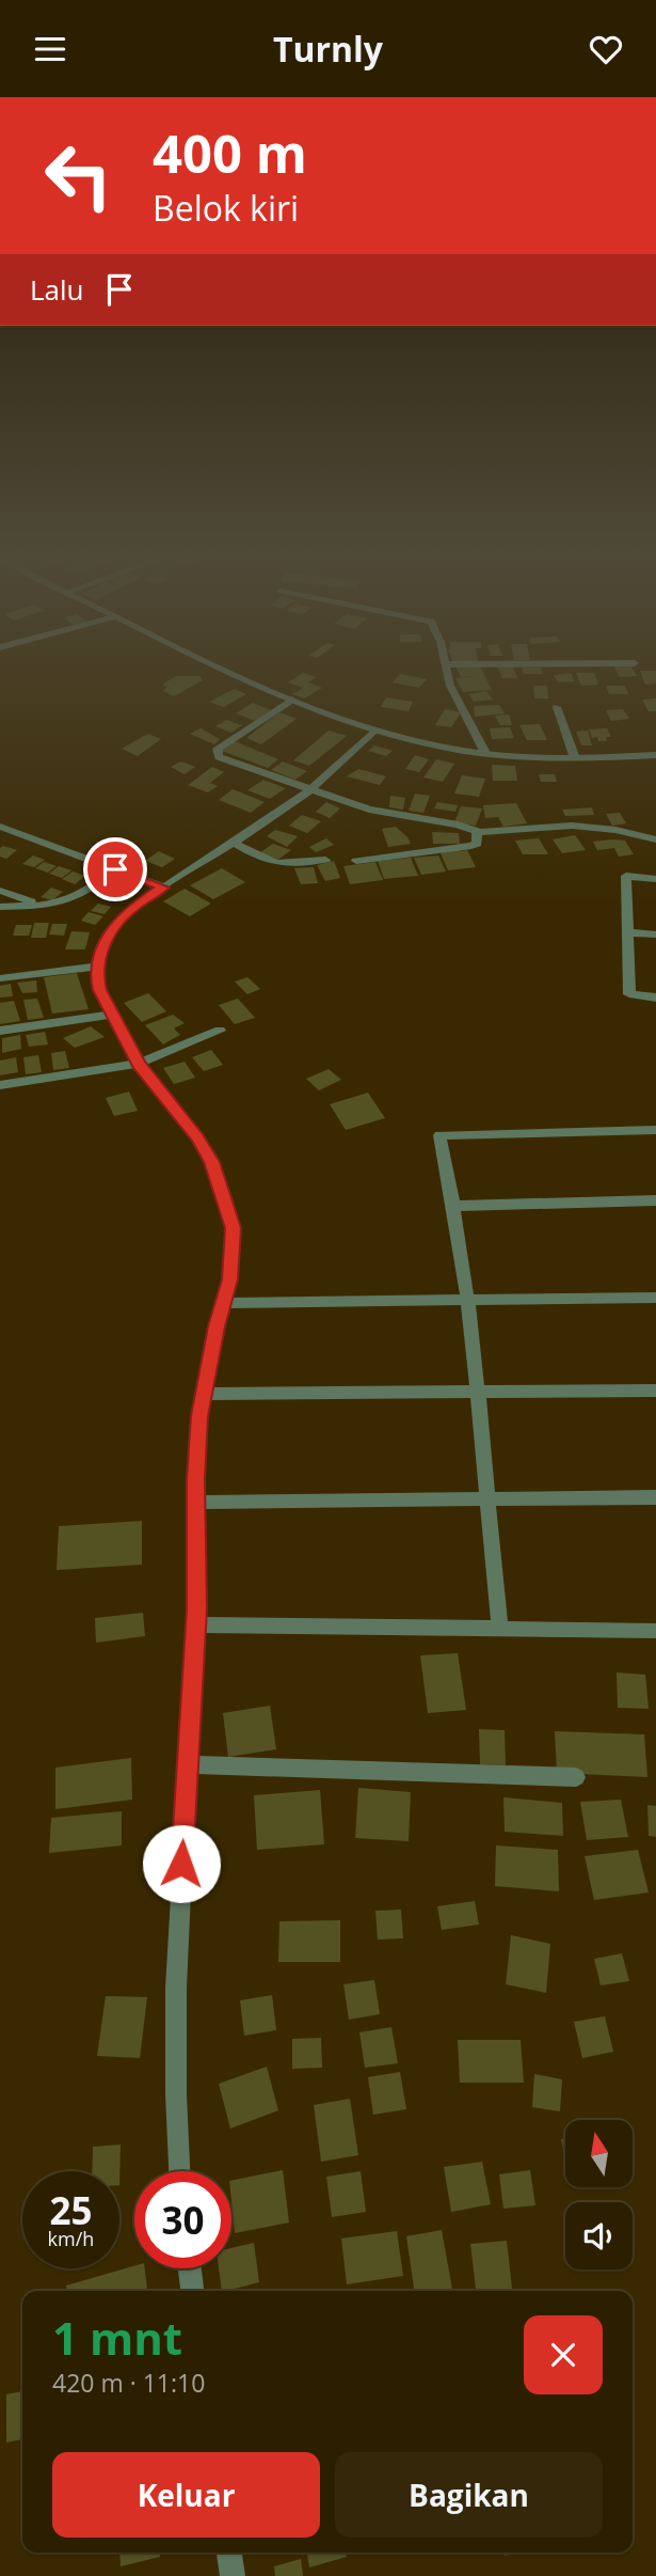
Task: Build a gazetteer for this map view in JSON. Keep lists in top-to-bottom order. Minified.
{"north":"top","page":{"header":"Turnly","turn":["400 m","Belok kiri"],"then":"Lalu","speed":"25 km/h","limit":"30","heading":["1 mnt","420 m · 11:10"],"buttons":["Keluar","Bagikan"]}}
